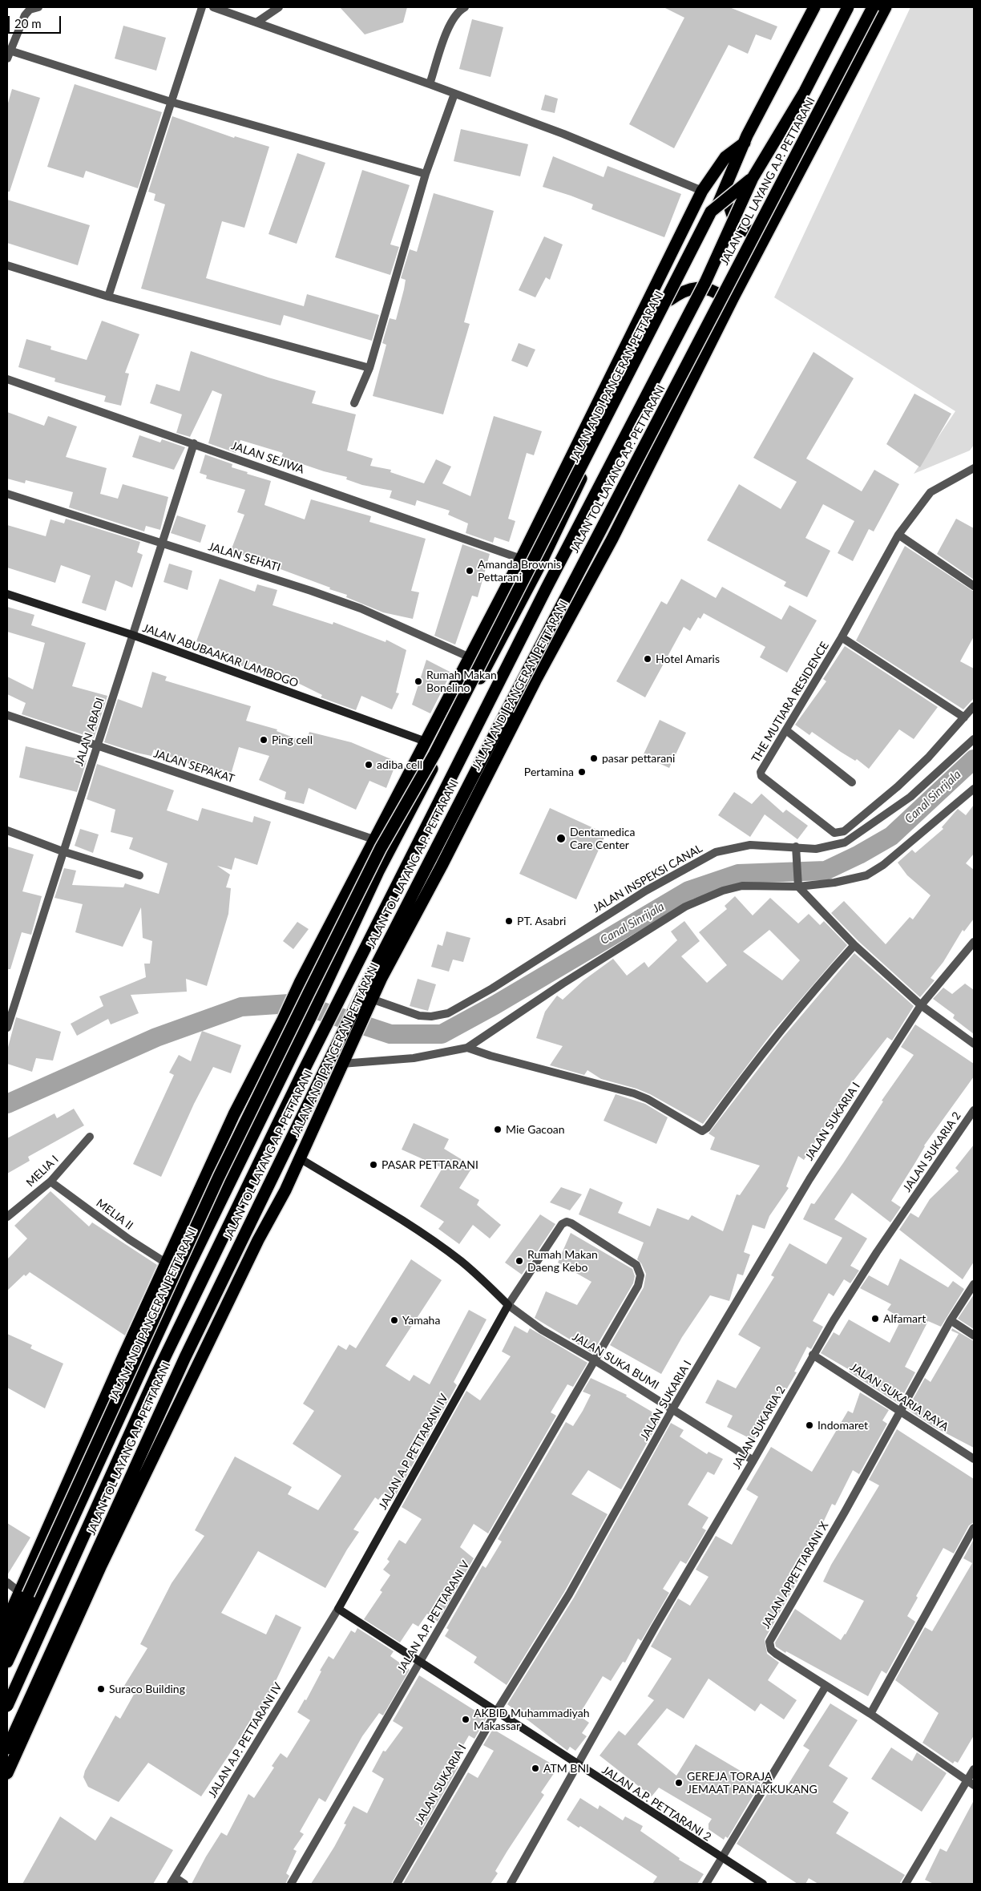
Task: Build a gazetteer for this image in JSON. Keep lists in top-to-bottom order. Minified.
{"streets":{"highway":["JALAN TOL LAYANG A.P. PETTARANI","JALAN ANDI PANGERAN PETTARANI"],"street":["JALAN SEJIWA","JALAN SEHATI","JALAN ABUBAAKAR LAMBOGO","THE MUTIARA RESIDENCE","JALAN ABADI","JALAN SEPAKAT","JALAN INSPEKSI CANAL","JALAN SUKARIA I","JALAN SUKARIA 2","MELIA I","MELIA II","JALAN SUKA BUMI","JALAN SUKARIA RAYA","JALAN A.P PETTARANI IV","JALAN APPETTARANI X","JALAN A.P. PETTARANI V","JALAN A.P. PETTARANI IV","JALAN A.P. PETTARANI 2"]},"crossings":[["JALAN ANDI PANGERAN PETTARANI","JALAN SEJIWA"],["JALAN ANDI PANGERAN PETTARANI","JALAN SEHATI"],["JALAN ANDI PANGERAN PETTARANI","JALAN ABUBAAKAR LAMBOGO"],["JALAN ANDI PANGERAN PETTARANI","JALAN SEPAKAT"],["JALAN ANDI PANGERAN PETTARANI","JALAN INSPEKSI CANAL"],["JALAN ANDI PANGERAN PETTARANI","MELIA II"],["JALAN SEJIWA","JALAN ABADI"],["JALAN SEHATI","JALAN ABADI"],["JALAN ABUBAAKAR LAMBOGO","JALAN ABADI"],["JALAN ABADI","JALAN SEPAKAT"],["JALAN SUKARIA I","JALAN SUKA BUMI"],["JALAN SUKARIA I","JALAN A.P. PETTARANI 2"],["JALAN SUKARIA 2","JALAN SUKA BUMI"],["JALAN SUKARIA 2","JALAN SUKARIA RAYA"],["JALAN SUKARIA 2","JALAN A.P. PETTARANI 2"],["MELIA I","MELIA II"],["JALAN SUKA BUMI","JALAN A.P PETTARANI IV"],["JALAN SUKA BUMI","JALAN A.P. PETTARANI V"],["JALAN SUKARIA RAYA","JALAN APPETTARANI X"],["JALAN A.P PETTARANI IV","JALAN A.P. PETTARANI V"],["JALAN A.P PETTARANI IV","JALAN A.P. PETTARANI IV"],["JALAN A.P PETTARANI IV","JALAN A.P. PETTARANI 2"],["JALAN A.P. PETTARANI V","JALAN A.P. PETTARANI 2"],["JALAN A.P. PETTARANI IV","JALAN A.P. PETTARANI 2"]],"water":["Canal Sinrijala"],"places":["Amanda Brownis Pettarani","Hotel Amaris","Rumah Makan Bonelino","Ping cell","pasar pettarani","adiba cell","Pertamina","Dentamedica Care Center","PT. Asabri","Mie Gacoan","PASAR PETTARANI","Rumah Makan Daeng Kebo","Alfamart","Yamaha","Indomaret","Suraco Building","AKBID Muhammadiyah Makassar","ATM BNI","GEREJA TORAJA JEMAAT PANAKKUKANG"],"scale_bar":"20 m"}
